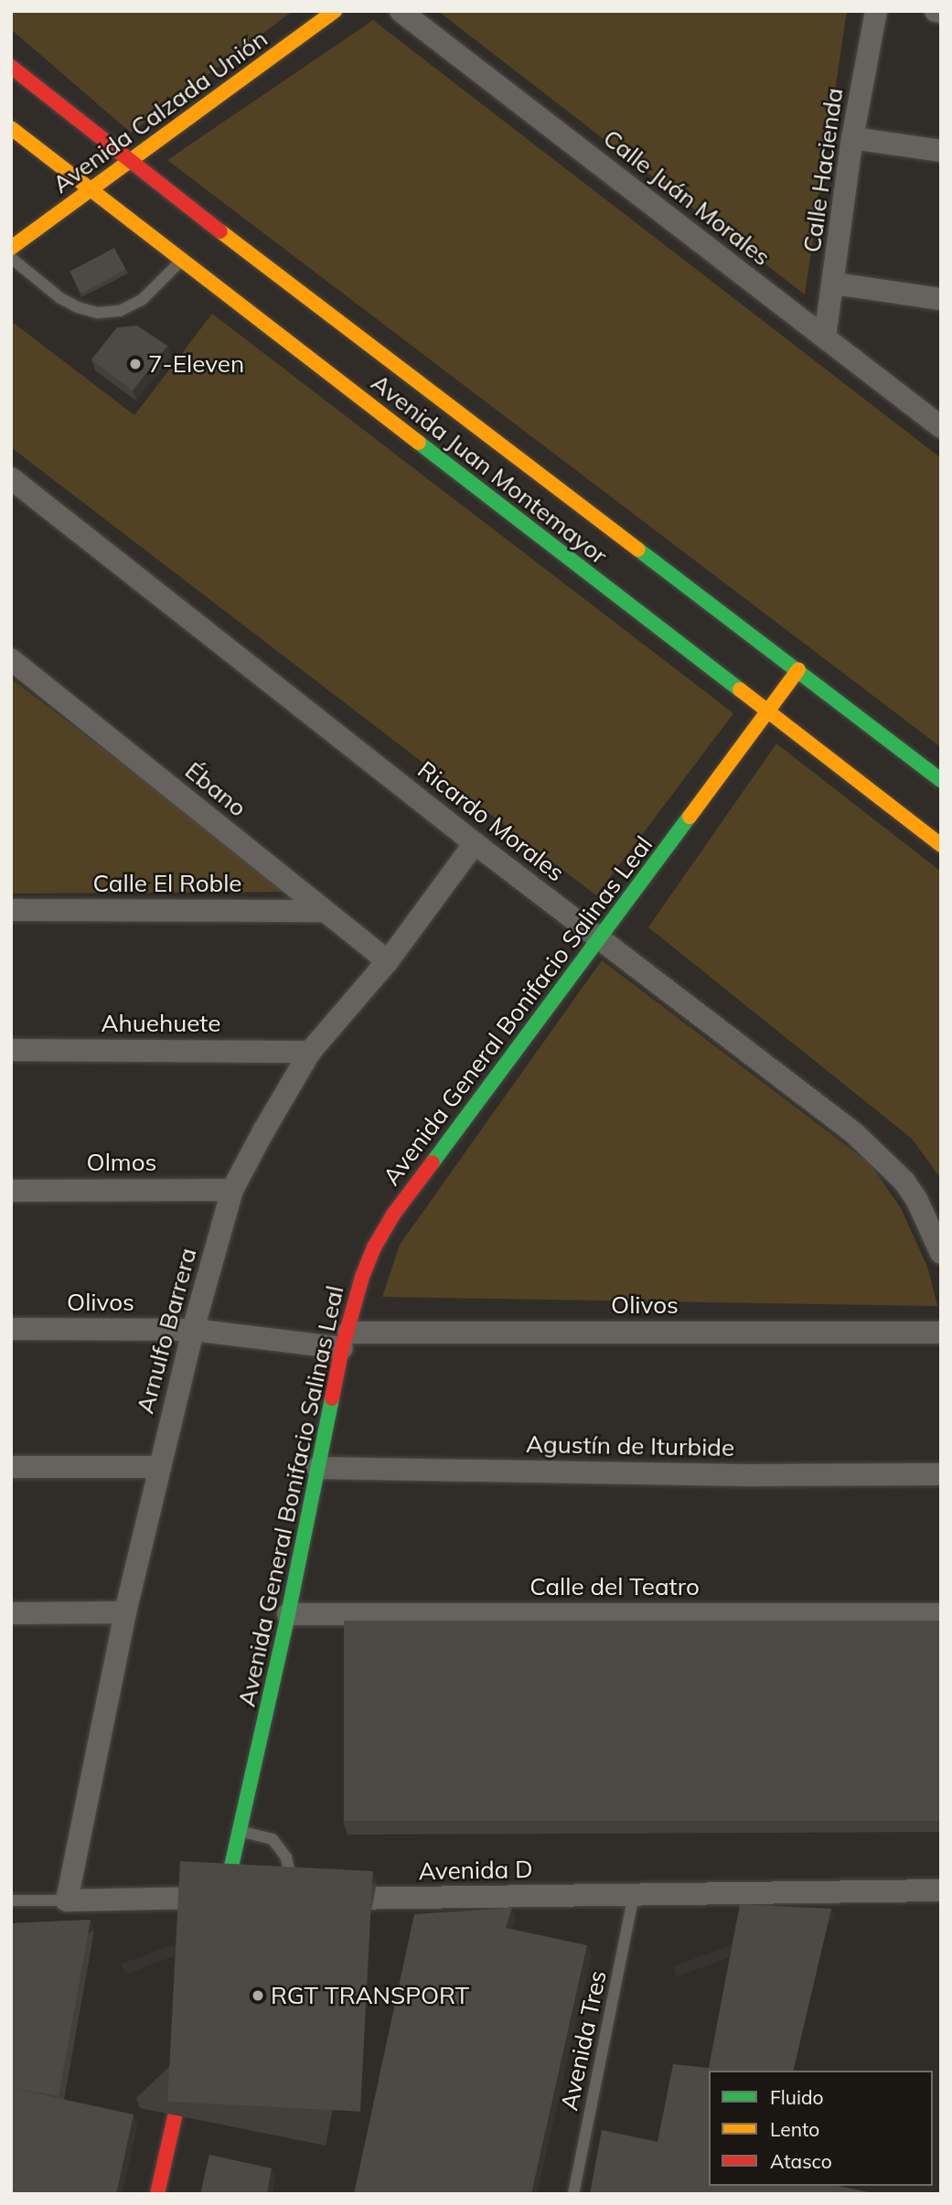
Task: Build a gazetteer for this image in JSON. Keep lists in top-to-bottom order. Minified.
{"streets":{"street":["Avenida Calzada Unión","Calle Hacienda","Calle Juán Morales","Avenida Juan Montemayor","Ébano","Ricardo Morales","Calle El Roble","Avenida General Bonifacio Salinas Leal","Ahuehuete","Olmos","Olivos","Arnulfo Barrera","Agustín de Iturbide","Calle del Teatro","Avenida D"],"lane":["Avenida Tres"]},"crossings":[["Avenida Calzada Unión","Avenida Juan Montemayor"],["Calle Hacienda","Calle Juán Morales"],["Avenida Juan Montemayor","Avenida General Bonifacio Salinas Leal"],["Ébano","Calle El Roble"],["Ébano","Arnulfo Barrera"],["Ricardo Morales","Avenida General Bonifacio Salinas Leal"],["Ricardo Morales","Arnulfo Barrera"],["Avenida General Bonifacio Salinas Leal","Olivos"],["Avenida General Bonifacio Salinas Leal","Agustín de Iturbide"],["Avenida General Bonifacio Salinas Leal","Calle del Teatro"],["Ahuehuete","Arnulfo Barrera"],["Olmos","Arnulfo Barrera"],["Olivos","Arnulfo Barrera"],["Avenida D","Avenida Tres"]],"places":["7-Eleven","RGT TRANSPORT"],"legend":["Fluido","Lento","Atasco"]}
